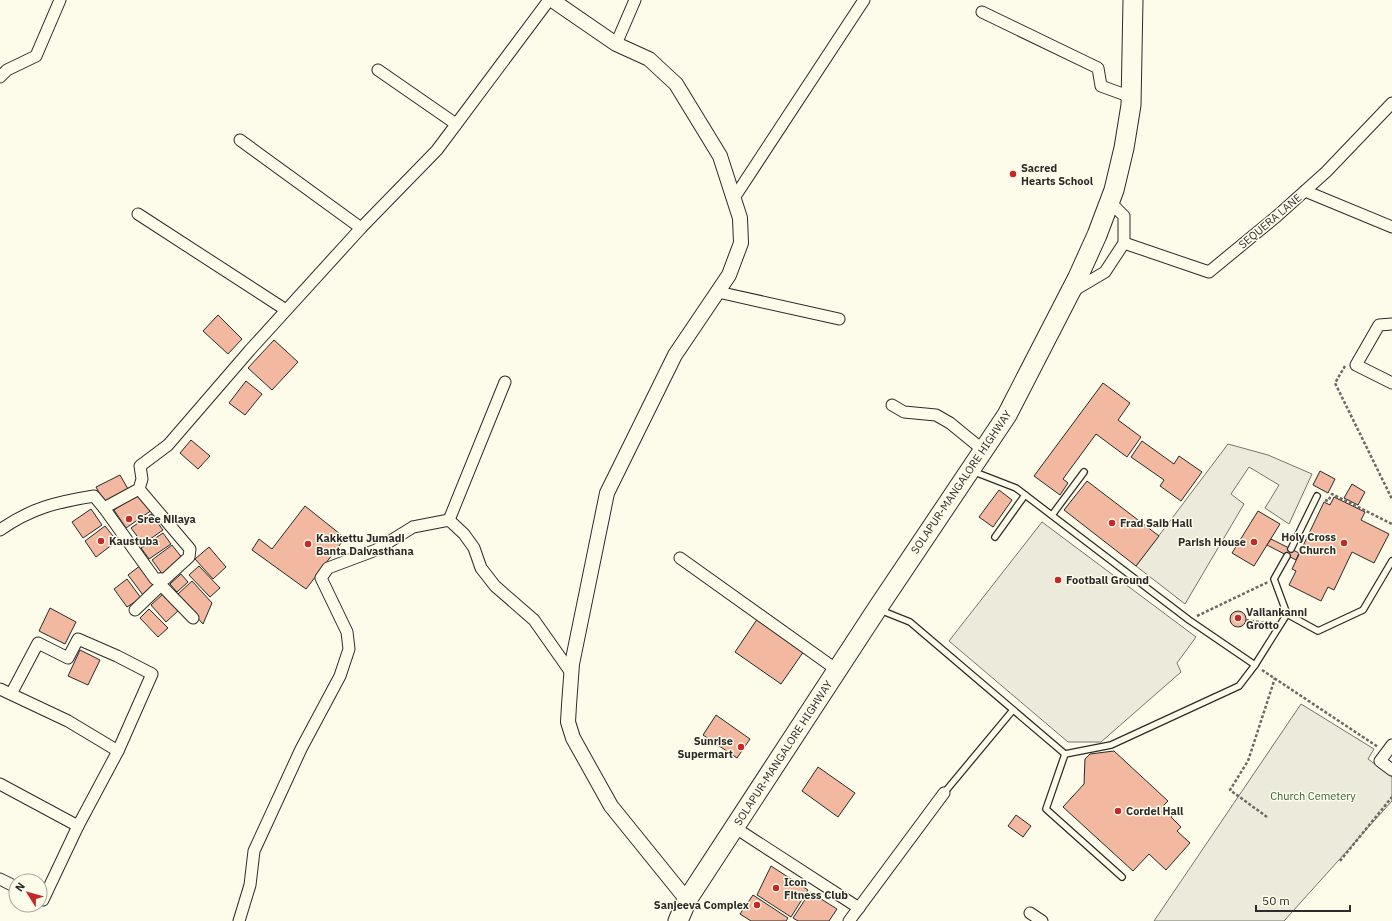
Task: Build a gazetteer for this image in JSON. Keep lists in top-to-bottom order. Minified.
{"streets":{"highway":["SOLAPUR-MANGALORE HIGHWAY"],"street":["SEQUERA LANE"]},"parks":["Church Cemetery"],"places":["Sacred Hearts School","Sree Nilaya","Frad Saib Hall","Kaustuba","Parish House","Holy Cross Church","Kakkettu Jumadi Banta Daivasthana","Football Ground","Vailankanni Grotto","Sunrise Supermart","Cordel Hall","Icon Fitness Club","Sanjeeva Complex"],"scale_bar":"50 m","north":"top left"}
